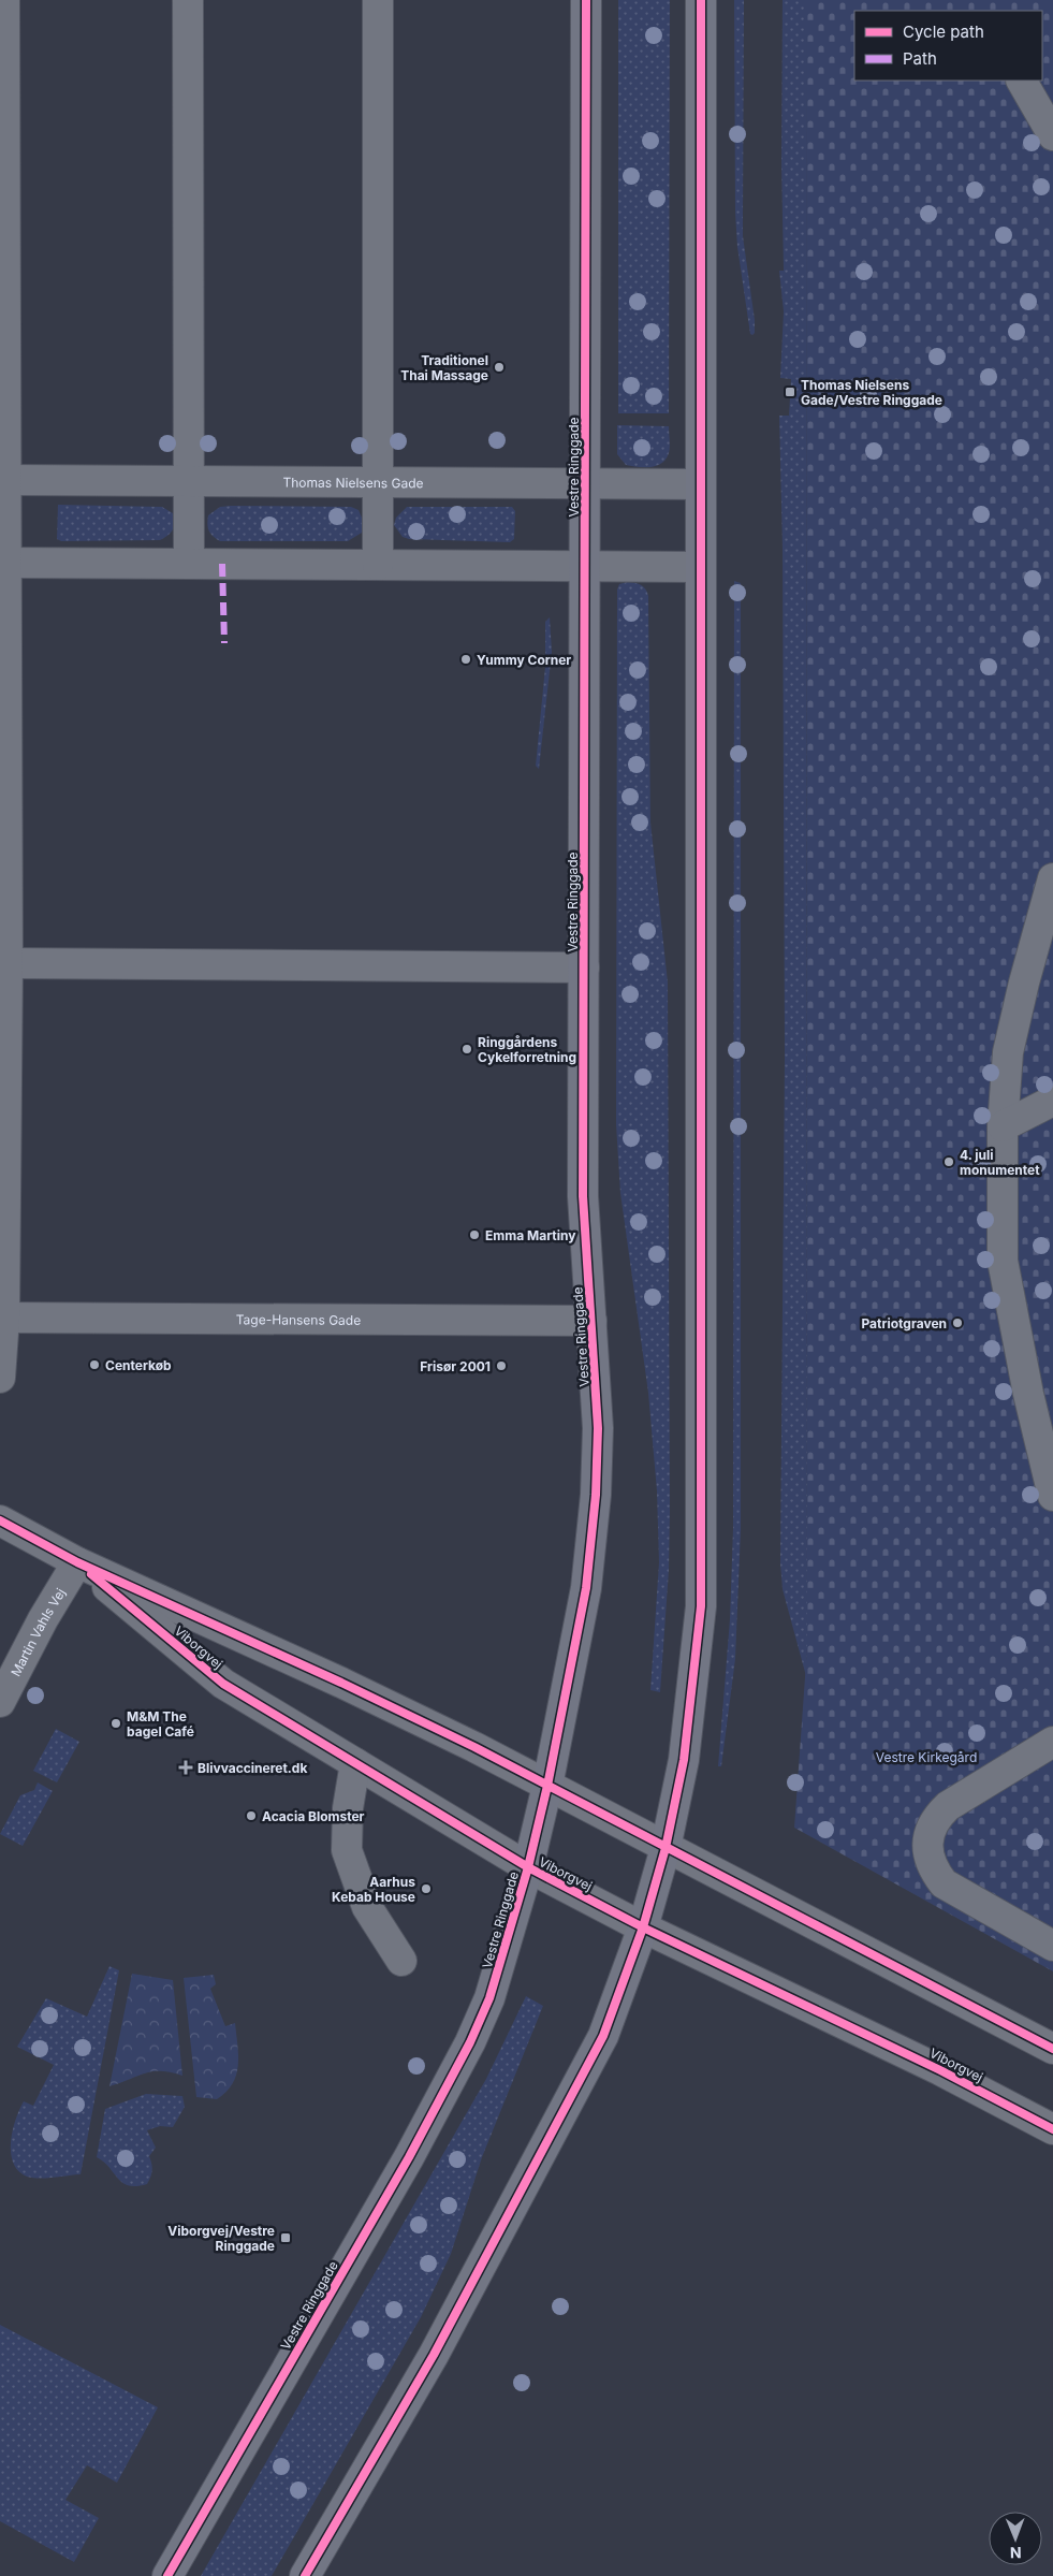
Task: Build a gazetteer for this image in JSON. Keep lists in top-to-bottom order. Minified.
{"streets":{"main road":["Vestre Ringgade"],"street":["Thomas Nielsens Gade","Tage-Hansens Gade","Martin Vahls Vej","Viborgvej"]},"crossings":[["Vestre Ringgade","Thomas Nielsens Gade"],["Vestre Ringgade","Tage-Hansens Gade"],["Vestre Ringgade","Viborgvej"],["Martin Vahls Vej","Viborgvej"]],"parks":["Vestre Kirkegård"],"places":{"other":["Traditionel Thai Massage","Yummy Corner","Ringgårdens Cykelforretning","4. juli monumentet","Emma Martiny","Patriotgraven","Centerkøb","Frisør 2001","M&M The bagel Café","Acacia Blomster","Aarhus Kebab House"],"transit":["Thomas Nielsens Gade/Vestre Ringgade","Viborgvej/Vestre Ringgade"],"health":["Blivvaccineret.dk"]},"legend":["Cycle path","Path"],"north":"bottom"}
